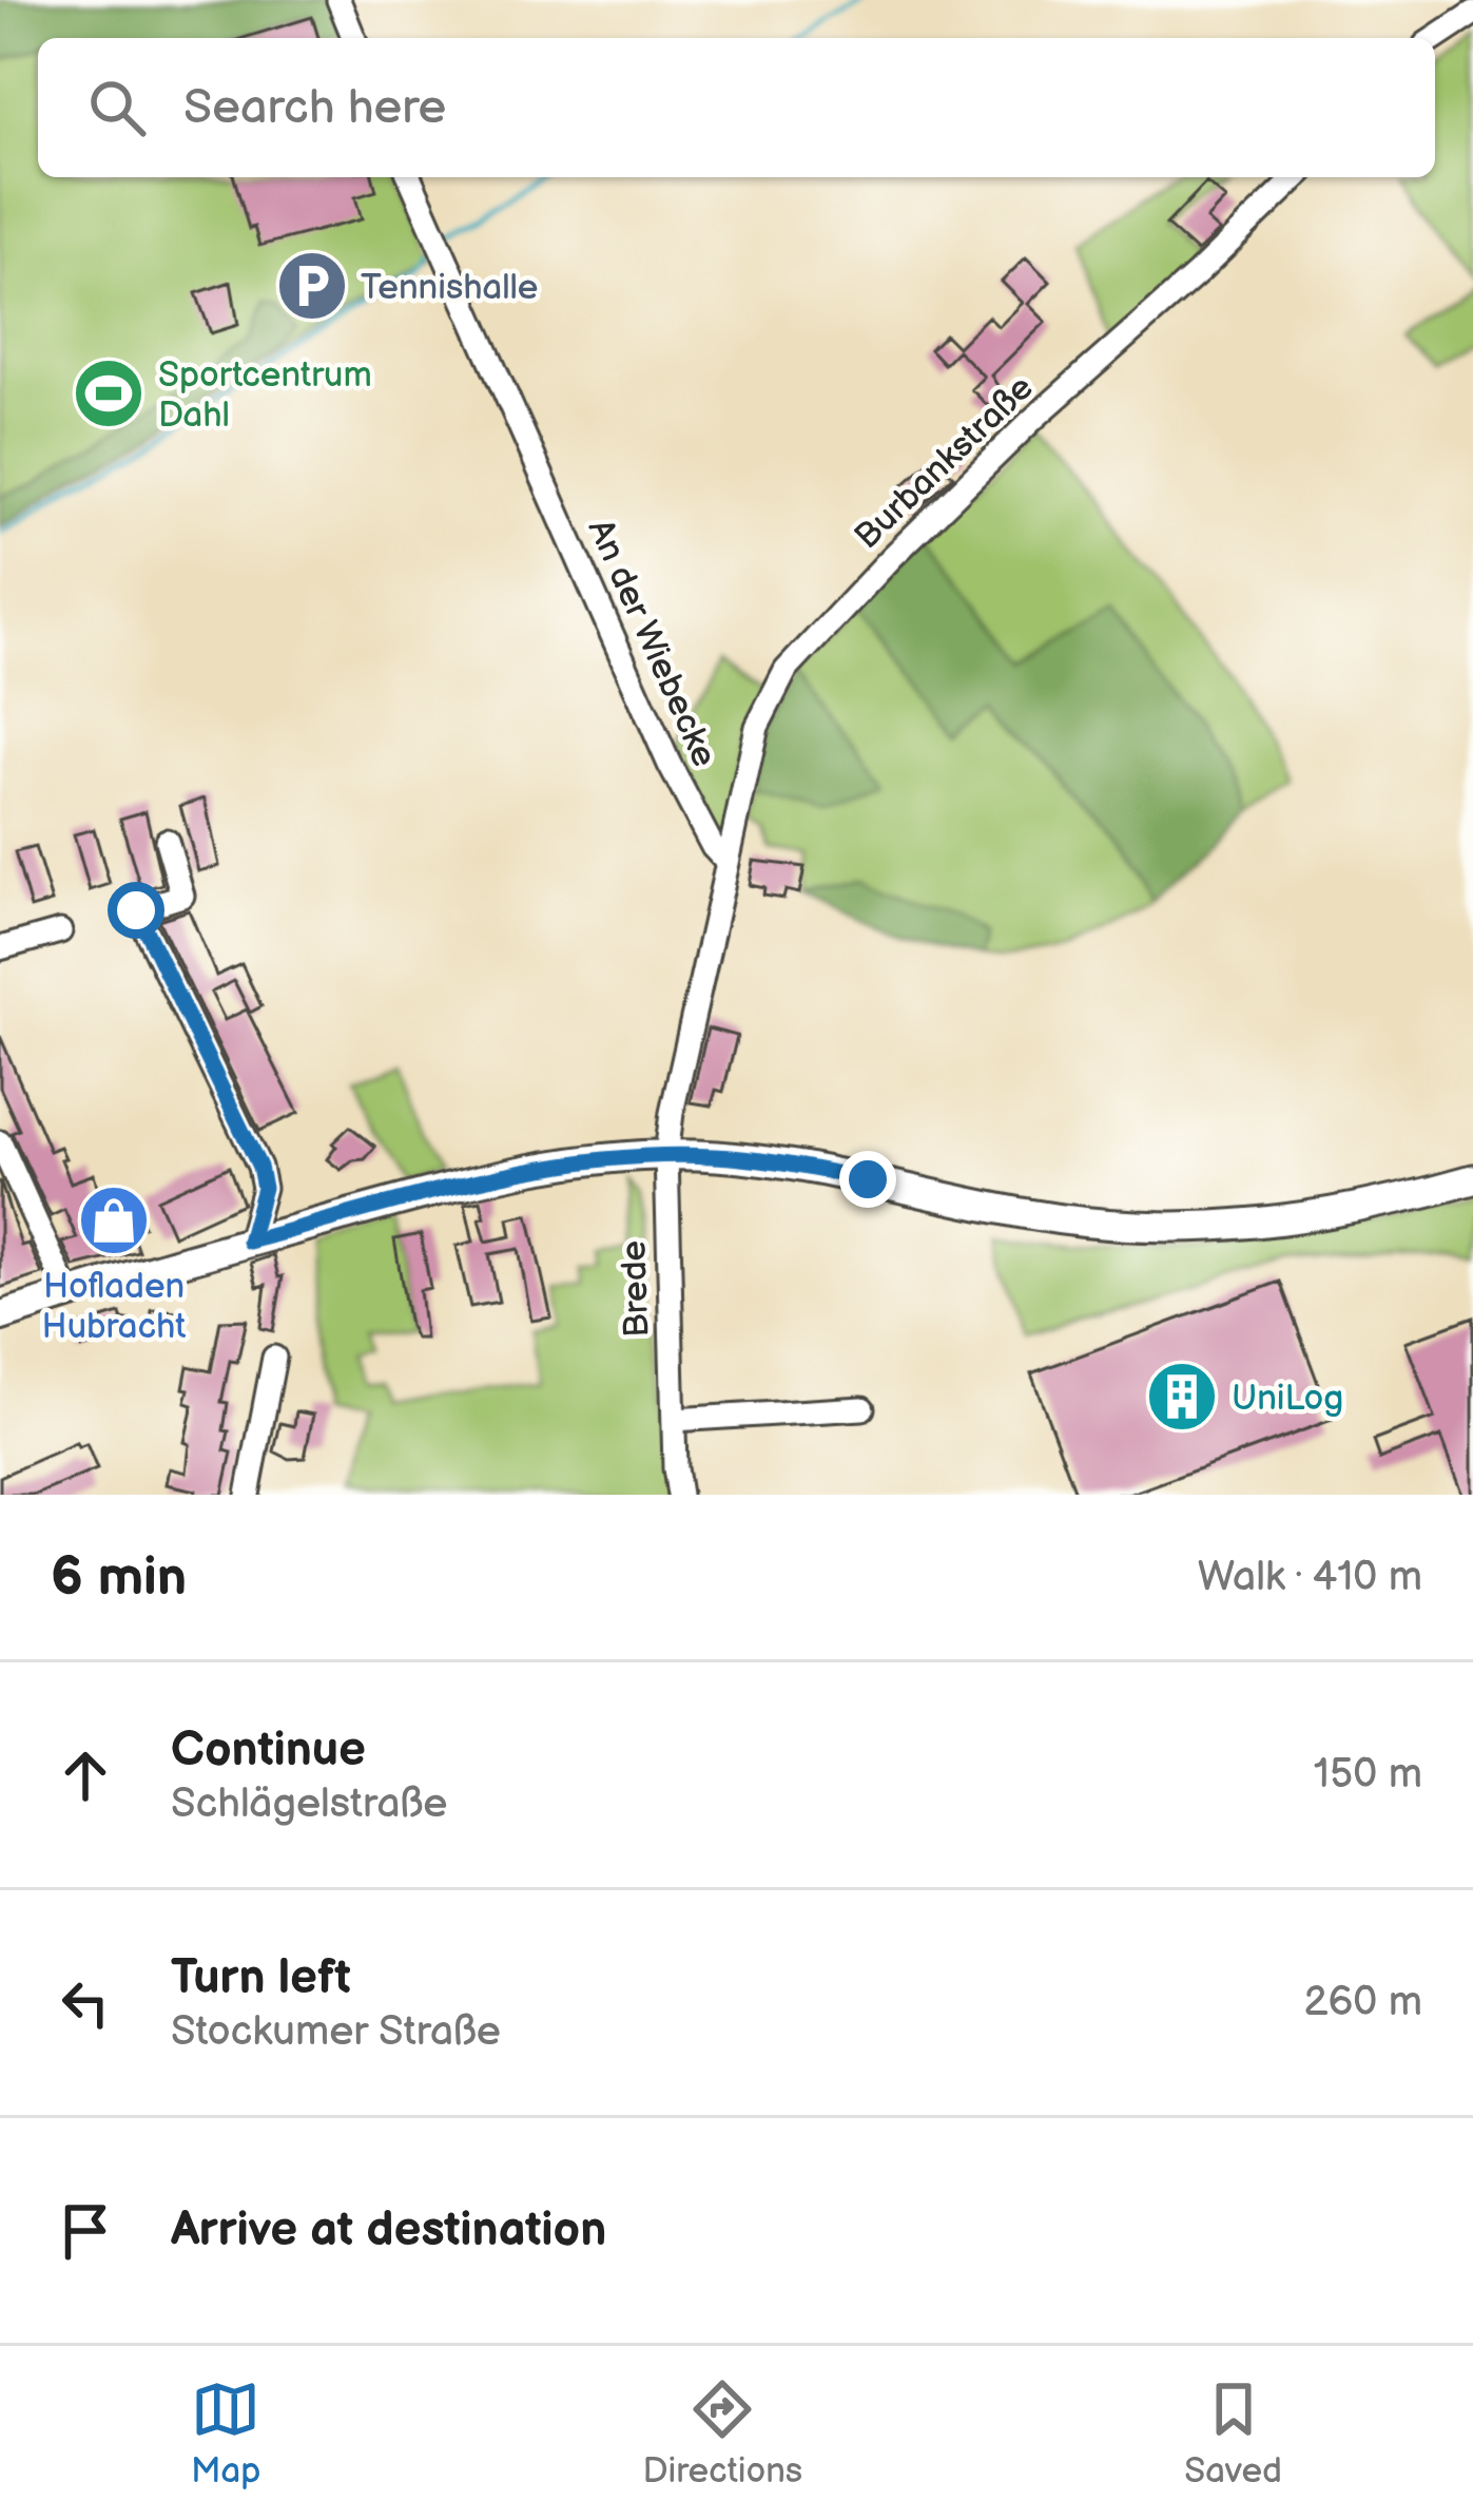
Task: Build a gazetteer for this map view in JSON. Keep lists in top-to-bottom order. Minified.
{"streets":{"street":["Burbankstraße","An der Wiebecke","Brede"]},"crossings":[["Burbankstraße","An der Wiebecke"]],"places":{"parking":["Tennishalle"],"sports":["Sportcentrum Dahl"],"shop":["Hofladen Hubracht"],"building":["UniLog"]},"page":{"search":"Search here","heading":["6 min","Walk · 410 m"],"list":[["Continue","Schlägelstraße","150 m"],["Turn left","Stockumer Straße","260 m"],"Arrive at destination"],"nav":["Map","Directions","Saved"]}}
